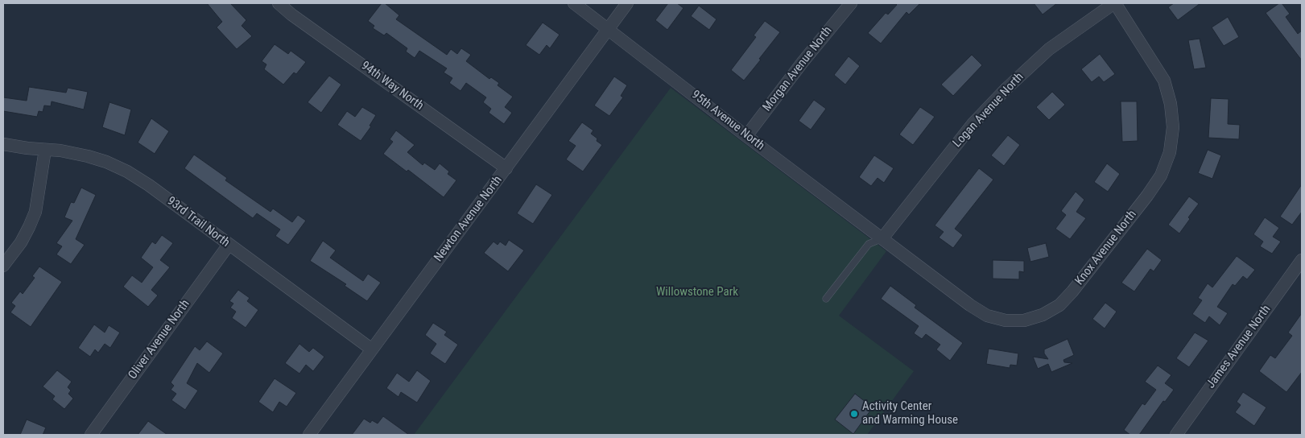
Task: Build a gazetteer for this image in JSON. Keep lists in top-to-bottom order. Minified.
{"streets":{"street":["Morgan Avenue North","94th Way North","Logan Avenue North","95th Avenue North","Newton Avenue North","93rd Trail North","Knox Avenue North","Oliver Avenue North","James Avenue North"]},"crossings":[["Morgan Avenue North","95th Avenue North"],["94th Way North","Newton Avenue North"],["Logan Avenue North","95th Avenue North"],["Logan Avenue North","Knox Avenue North"],["95th Avenue North","Newton Avenue North"],["95th Avenue North","Knox Avenue North"],["Newton Avenue North","93rd Trail North"],["93rd Trail North","Oliver Avenue North"]],"parks":["Willowstone Park"],"places":["Activity Center and Warming House"]}
